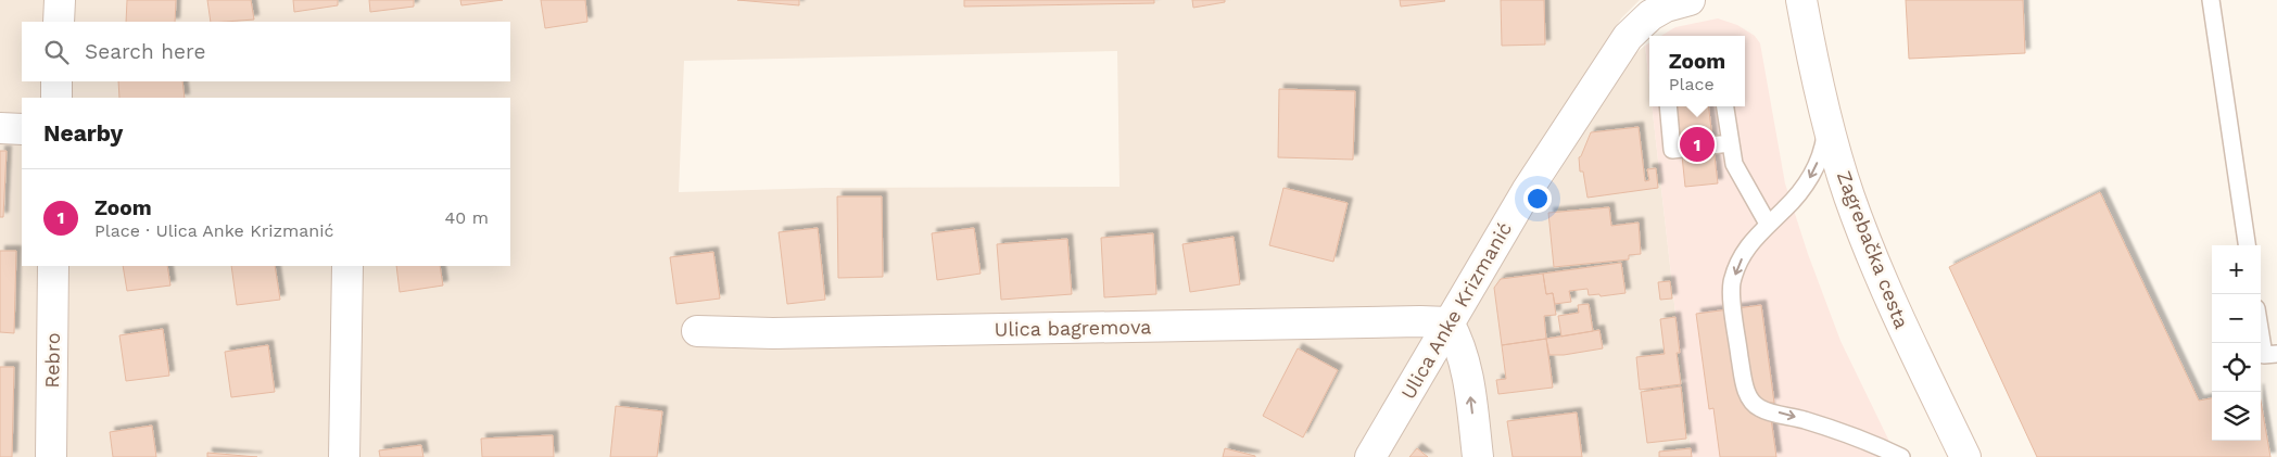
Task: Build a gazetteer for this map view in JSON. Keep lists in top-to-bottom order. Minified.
{"streets":{"street":["Zagrebačka cesta","Ulica Anke Krizmanić","Ulica bagremova","Rebro"]},"crossings":[["Ulica Anke Krizmanić","Ulica bagremova"]],"page":{"search":"Search here","popup":["Zoom","Place"],"heading":"Nearby","pins":"1","list":[{"mark":"1","name":"Zoom","note":"Place · Ulica Anke Krizmanić","value":"40 m"}],"map_buttons":["+","−"]}}
